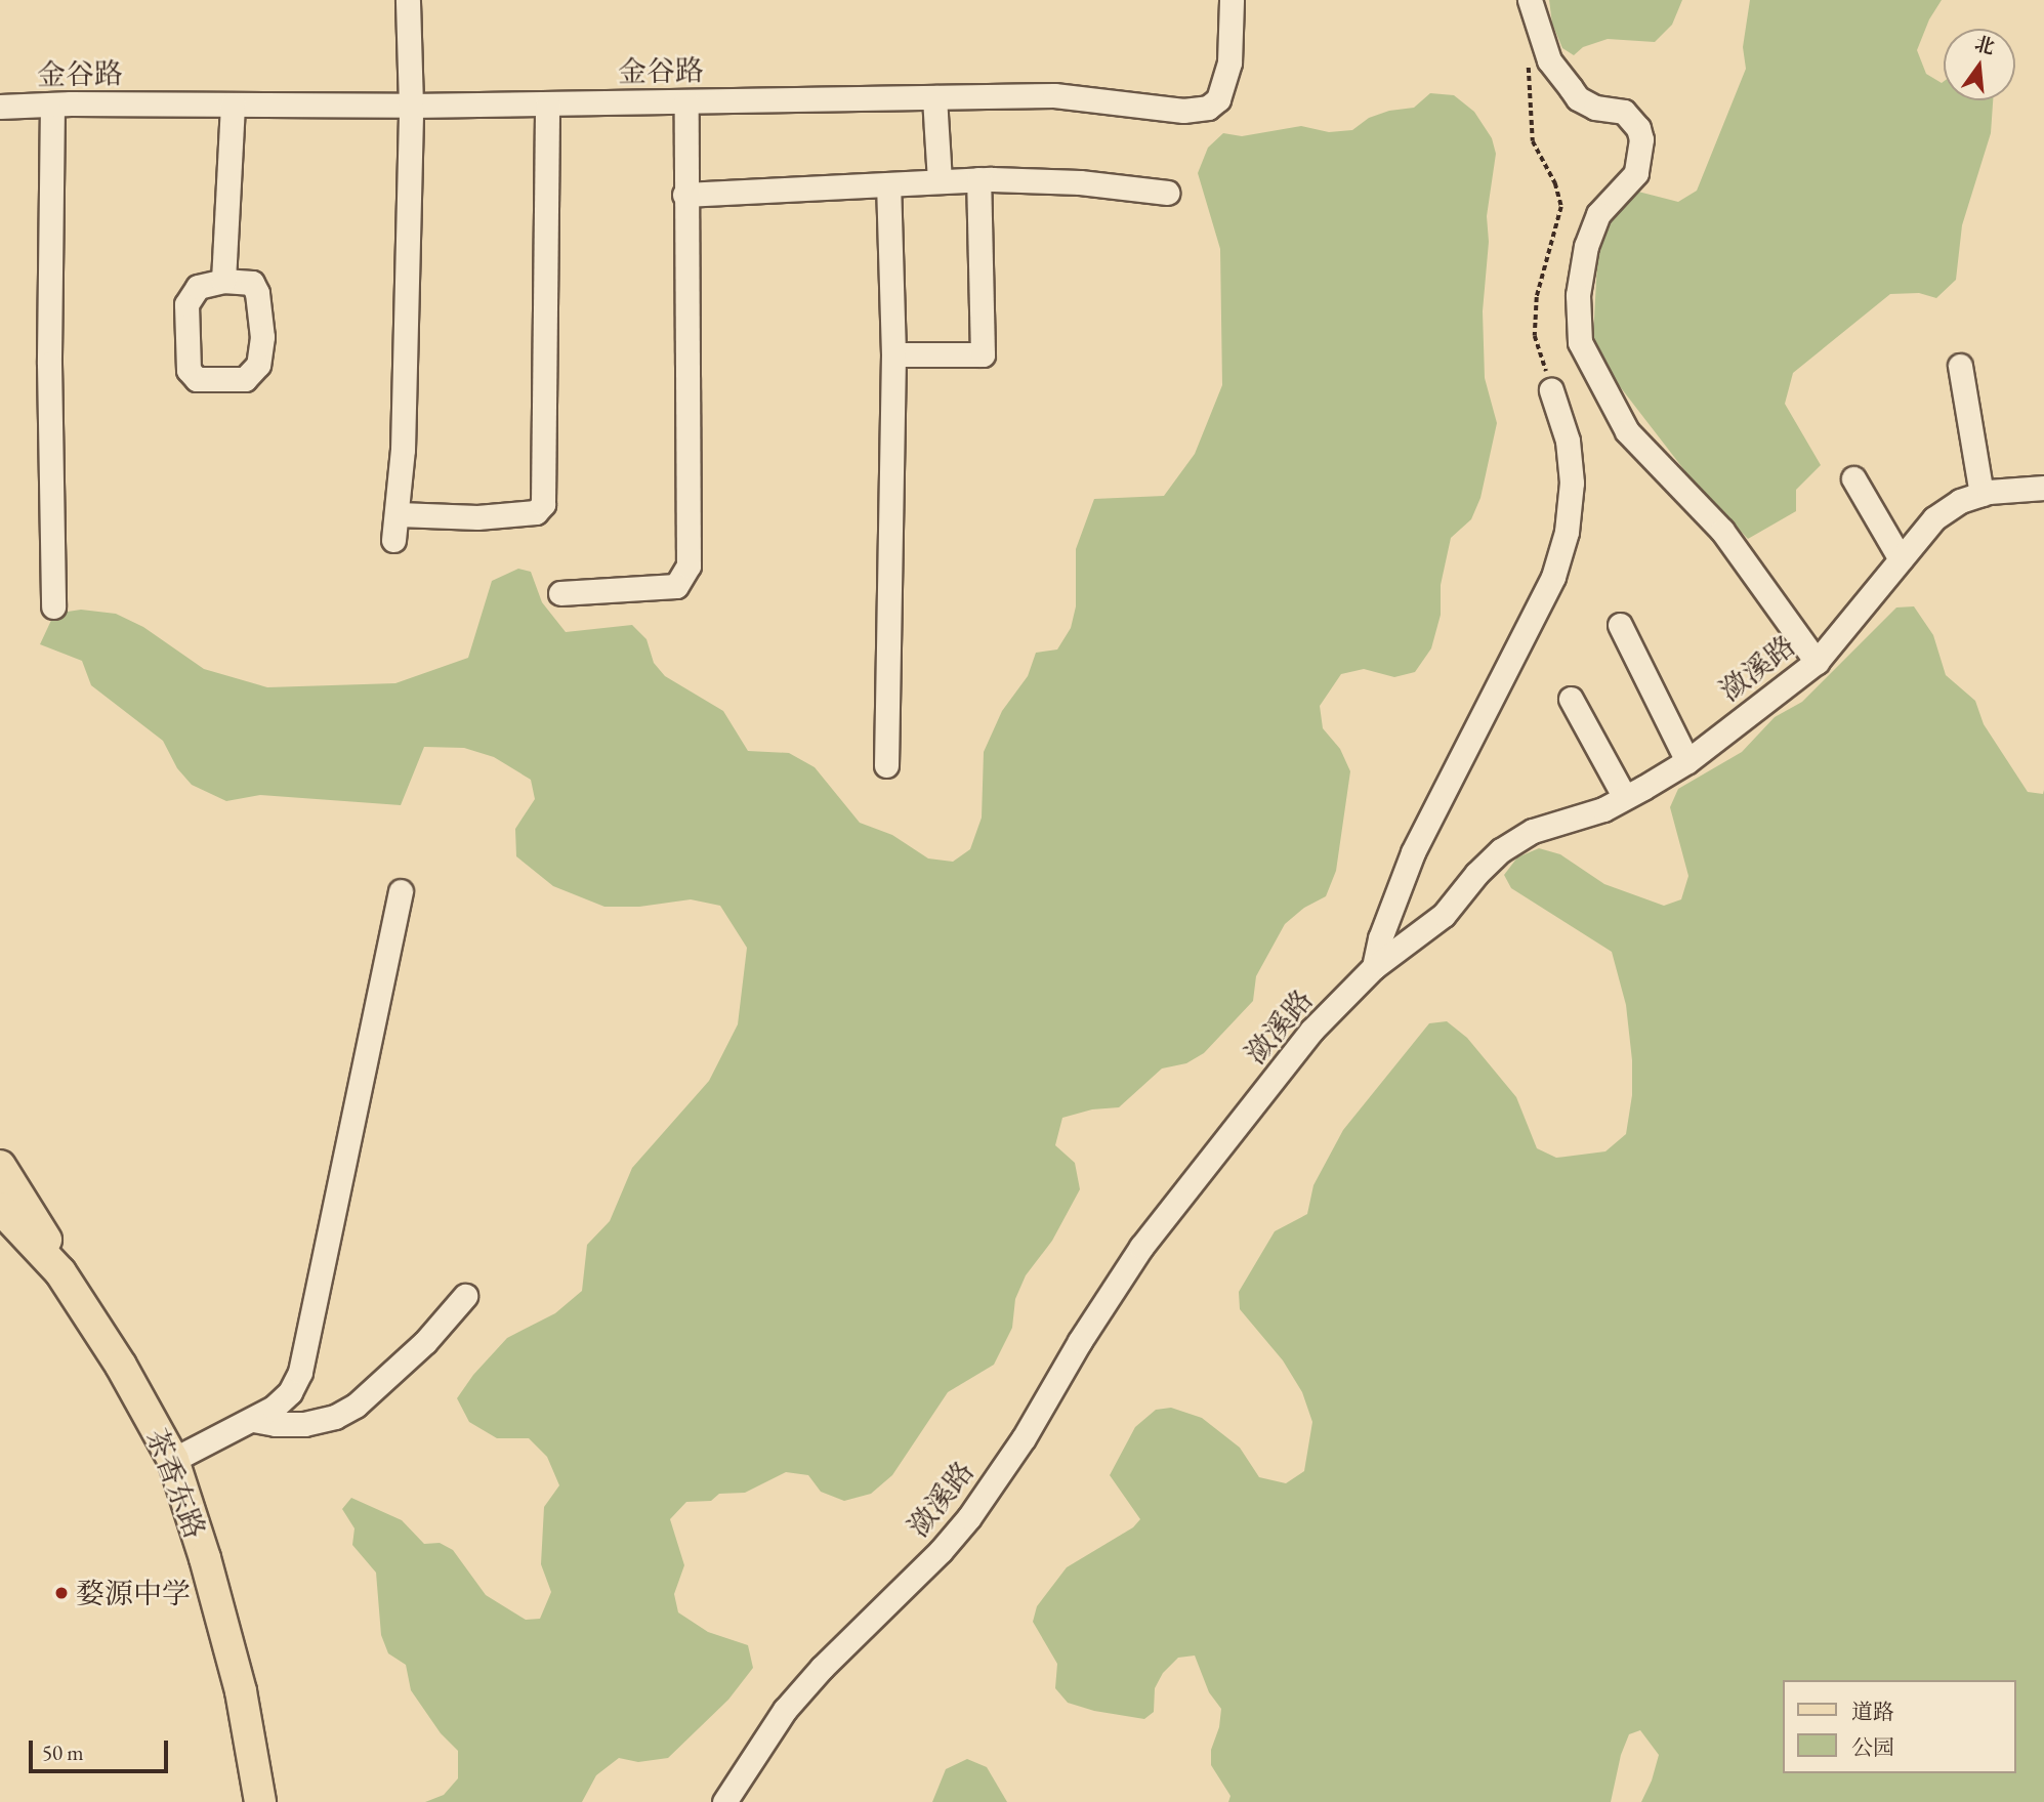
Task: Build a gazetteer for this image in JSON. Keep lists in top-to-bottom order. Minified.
{"streets":{"main road":["茶香东路"],"street":["金谷路","潋溪路"]},"places":["婺源中学"],"legend":["道路","公园"],"scale_bar":"50 m","north":"top"}
